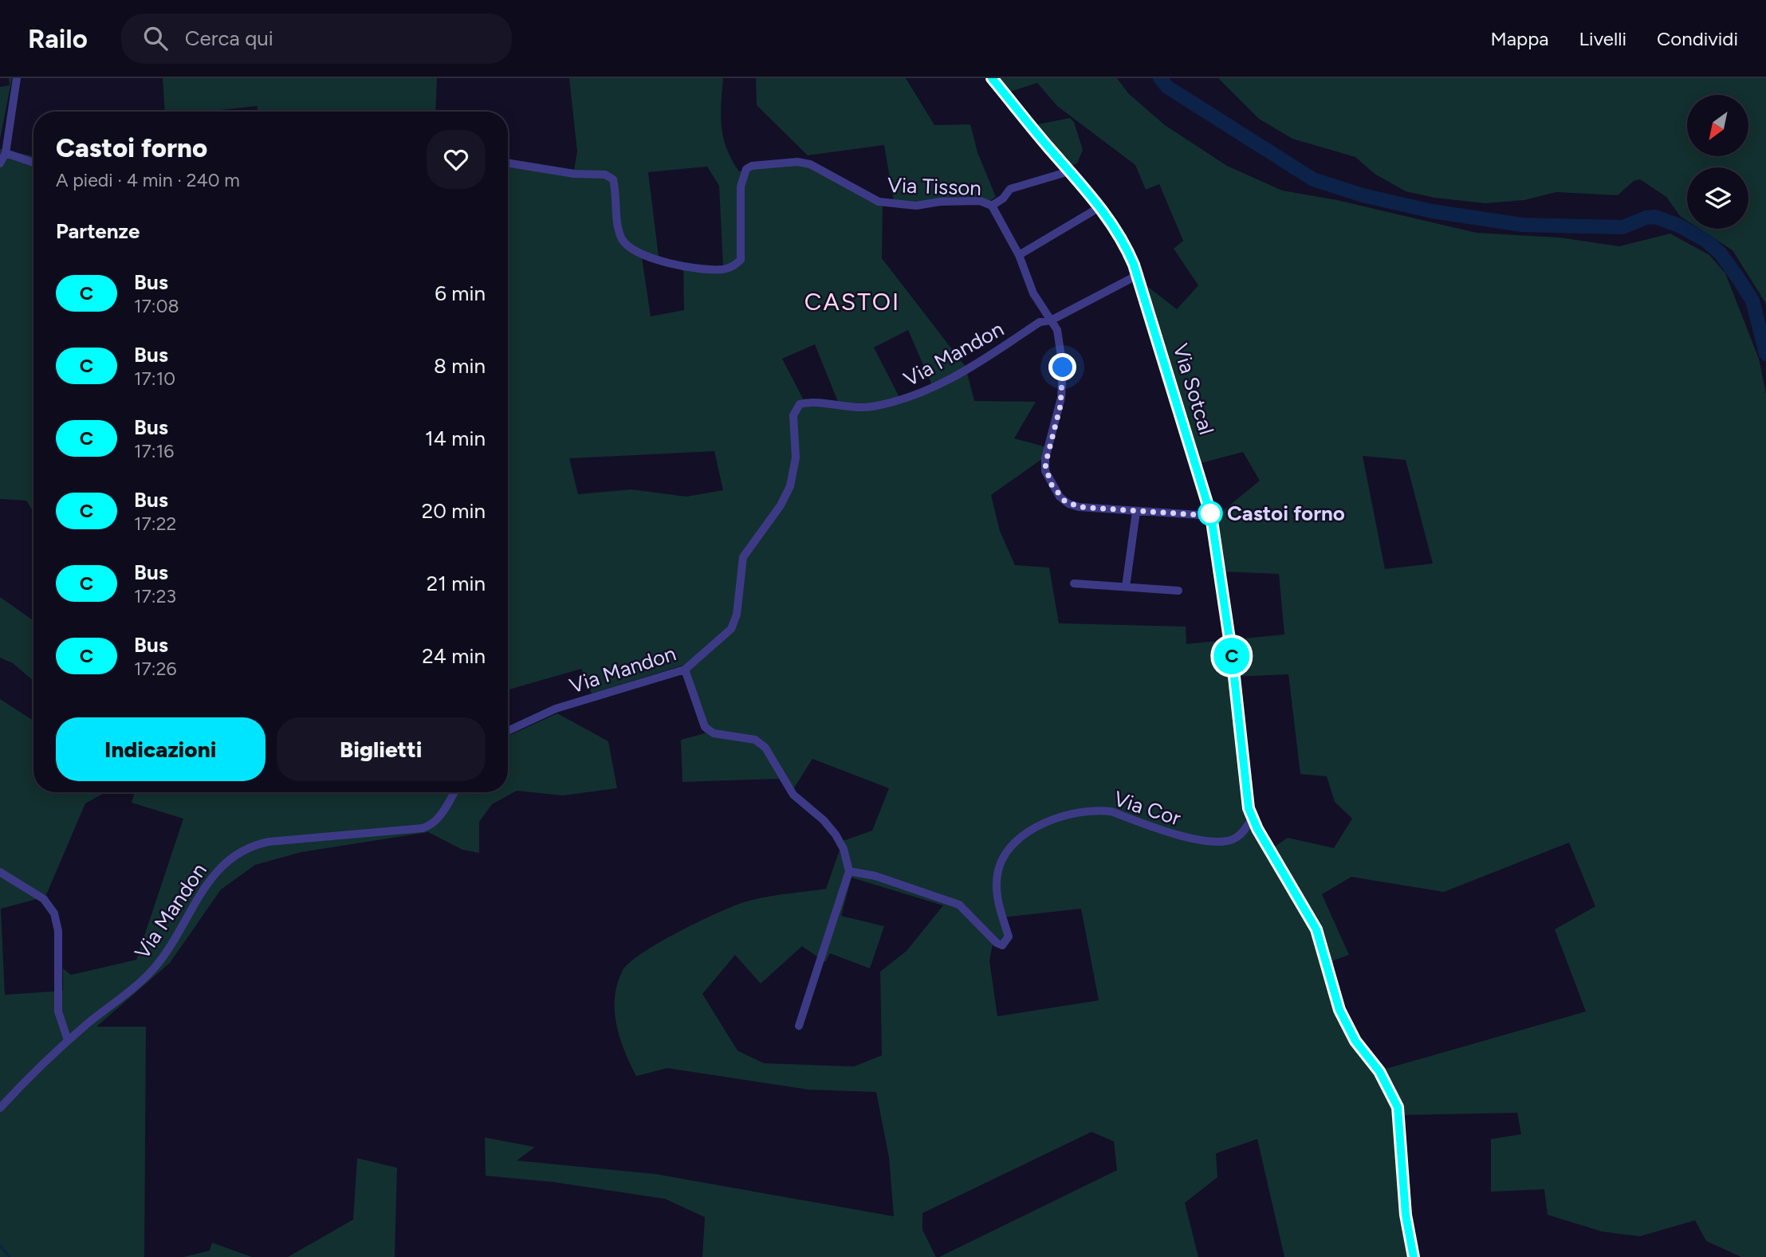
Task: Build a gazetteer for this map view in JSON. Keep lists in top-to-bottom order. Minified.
{"streets":{"street":["Via Tisson","Via Mandon","Via Sotcal","Via Cor"]},"crossings":[["Via Sotcal","Via Cor"]],"districts":["CASTOI"],"places":["Castoi forno"],"lines":["bus line C"],"north":"bottom left","page":{"header":"Railo","search":"Cerca qui","nav":["Mappa","Livelli","Condividi"],"on_map":"C","heading":[["Castoi forno","A piedi · 4 min · 240 m"],"Partenze"],"list":[{"mark":"C","name":"Bus","note":"17:08","value":"6 min"},{"mark":"C","name":"Bus","note":"17:10","value":"8 min"},{"mark":"C","name":"Bus","note":"17:16","value":"14 min"},{"mark":"C","name":"Bus","note":"17:22","value":"20 min"},{"mark":"C","name":"Bus","note":"17:23","value":"21 min"},{"mark":"C","name":"Bus","note":"17:26","value":"24 min"}],"buttons":["Indicazioni","Biglietti"]}}
